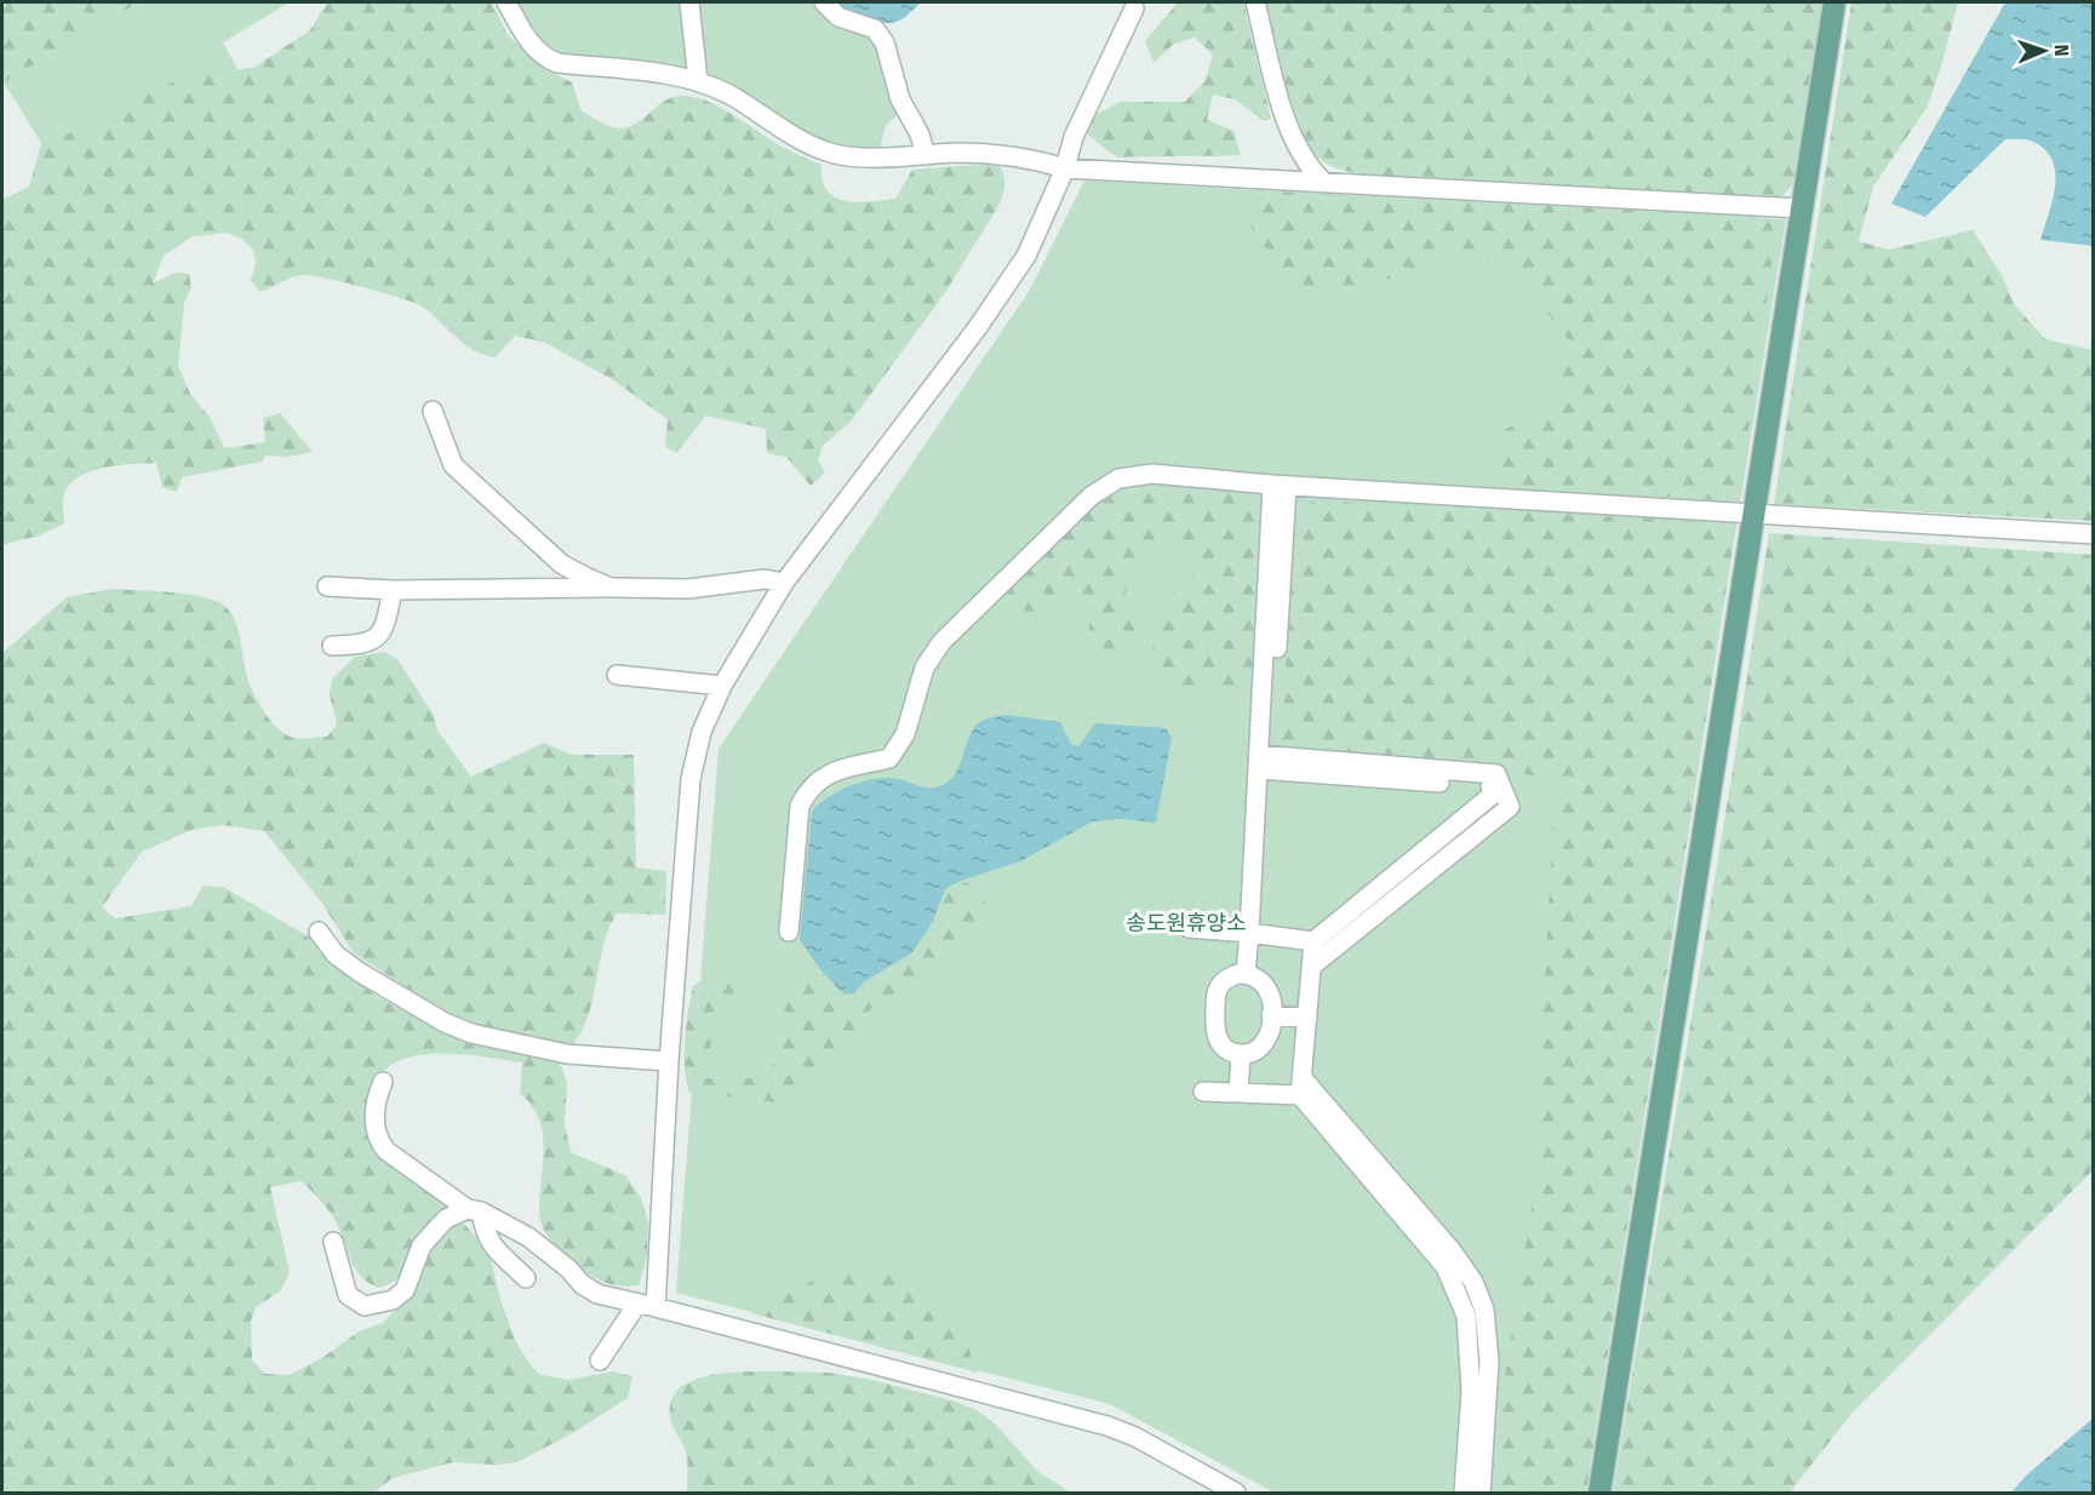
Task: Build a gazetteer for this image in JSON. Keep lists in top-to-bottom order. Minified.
{"parks":["송도원휴양소"],"north":"right"}
